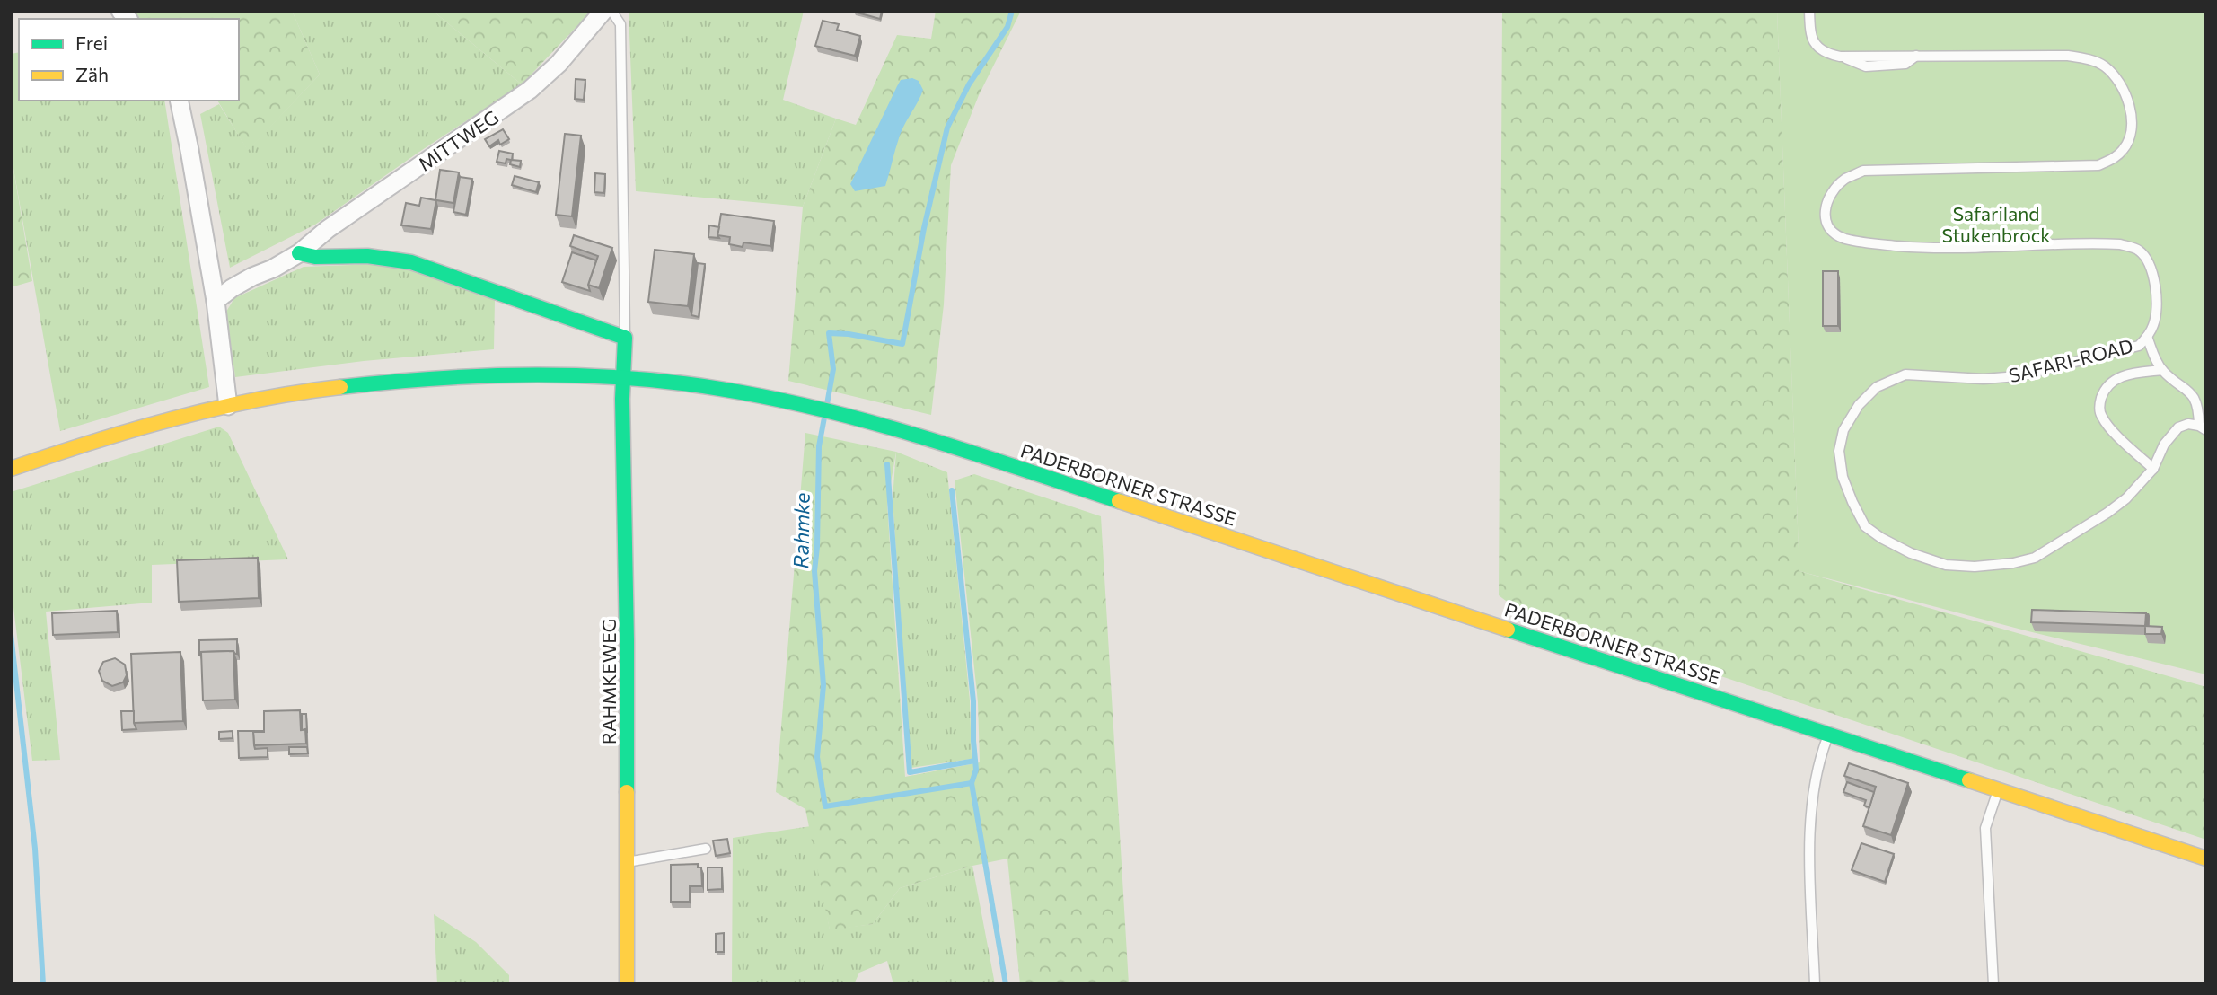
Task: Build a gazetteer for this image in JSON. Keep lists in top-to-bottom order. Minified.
{"streets":{"main road":["PADERBORNER STRASSE","RAHMKEWEG"],"street":["MITTWEG"],"lane":["SAFARI-ROAD"]},"crossings":[["PADERBORNER STRASSE","RAHMKEWEG"]],"water":["Rahmke"],"parks":["Safariland Stukenbrock"],"legend":["Frei","Zäh"]}
